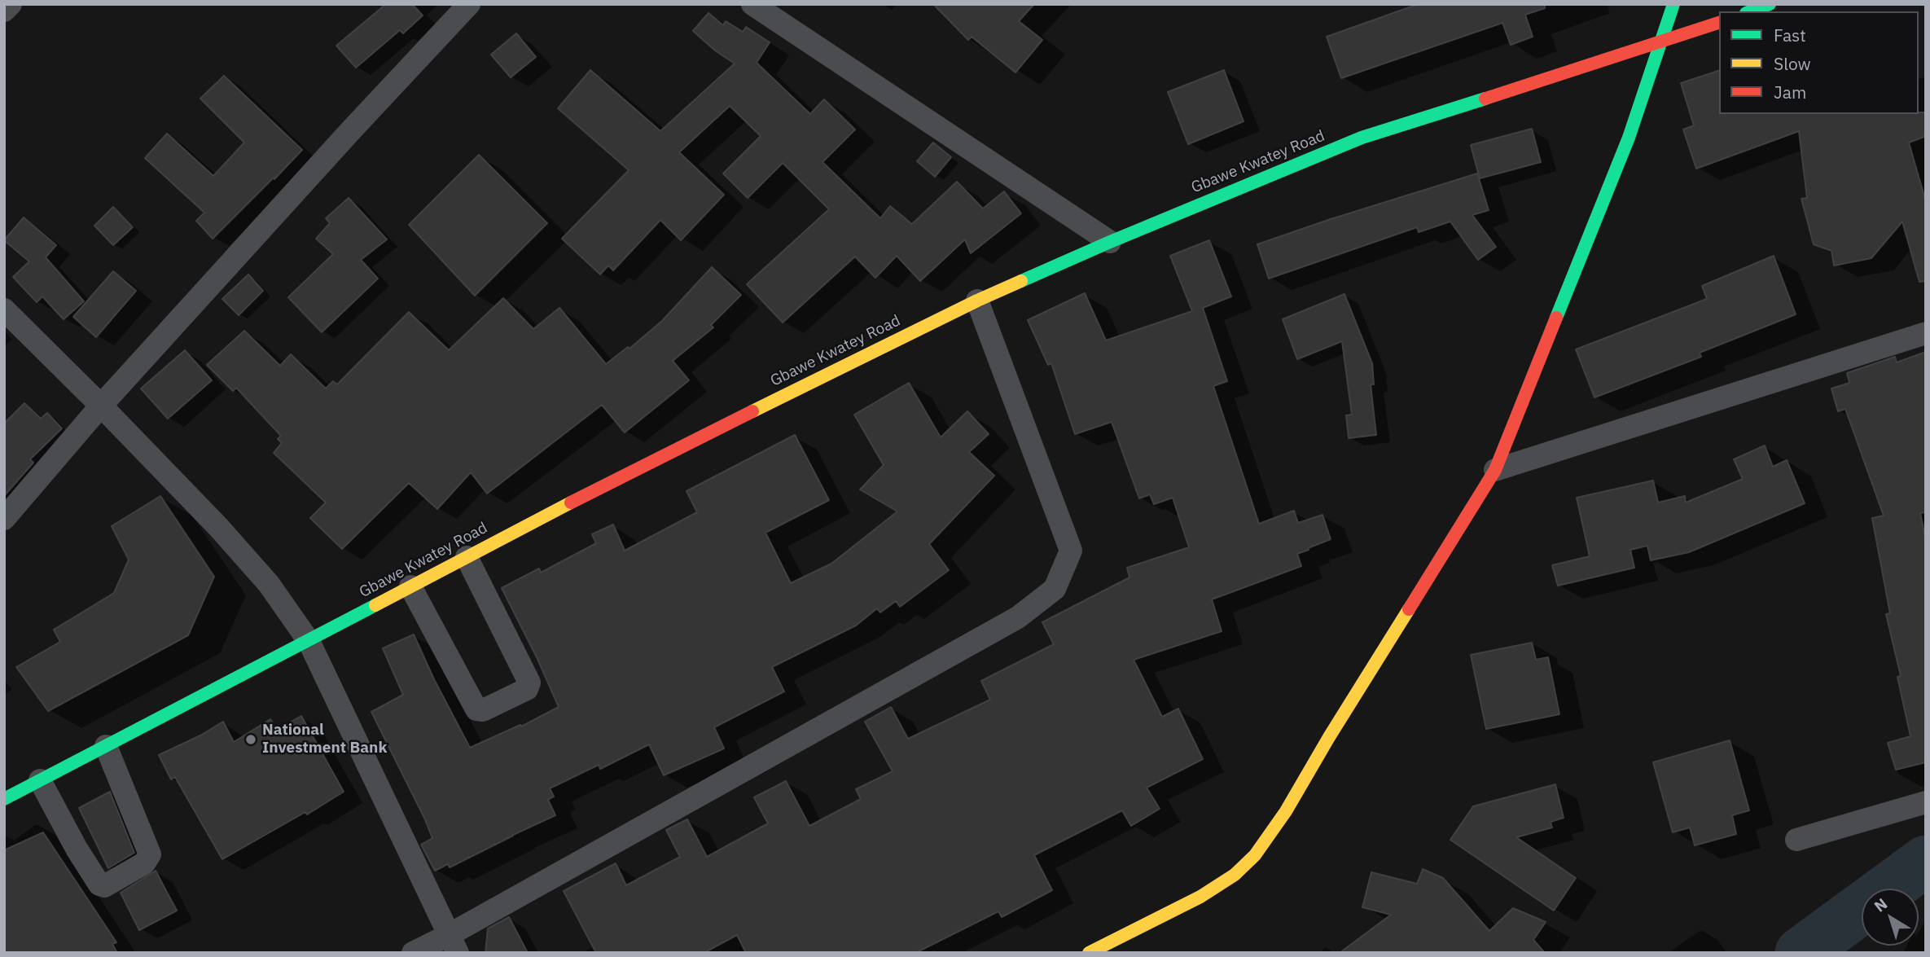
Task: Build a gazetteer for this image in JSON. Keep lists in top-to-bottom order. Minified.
{"streets":{"street":["Gbawe Kwatey Road"]},"places":["National Investment Bank"],"legend":["Fast","Slow","Jam"],"north":"top left"}
